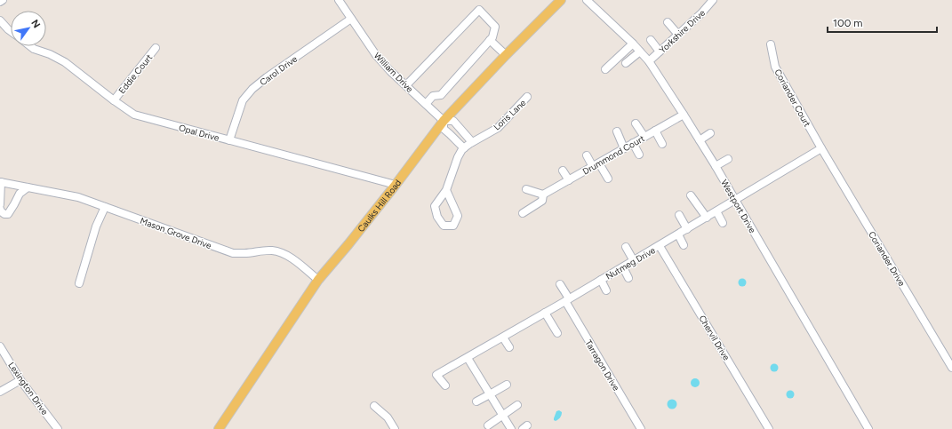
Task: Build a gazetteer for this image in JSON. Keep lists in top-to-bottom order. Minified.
{"streets":{"main road":["Caulks Hill Road"],"street":["Yorkshire Drive","Carol Drive","William Drive","Eddie Court","Coriander Court","Loris Lane","Opal Drive","Drummond Court","Westport Drive","Mason Grove Drive","Coriander Drive","Nutmeg Drive","Chervil Drive","Tarragon Drive","Lexington Drive"]},"crossings":[["Yorkshire Drive","Westport Drive"],["Carol Drive","William Drive"],["Carol Drive","Opal Drive"],["William Drive","Caulks Hill Road"],["Eddie Court","Opal Drive"],["Coriander Court","Coriander Drive"],["Coriander Court","Nutmeg Drive"],["Opal Drive","Caulks Hill Road"],["Drummond Court","Westport Drive"],["Caulks Hill Road","Mason Grove Drive"],["Westport Drive","Nutmeg Drive"],["Coriander Drive","Nutmeg Drive"],["Nutmeg Drive","Chervil Drive"],["Nutmeg Drive","Tarragon Drive"]],"scale_bar":"100 m","north":"top right"}
